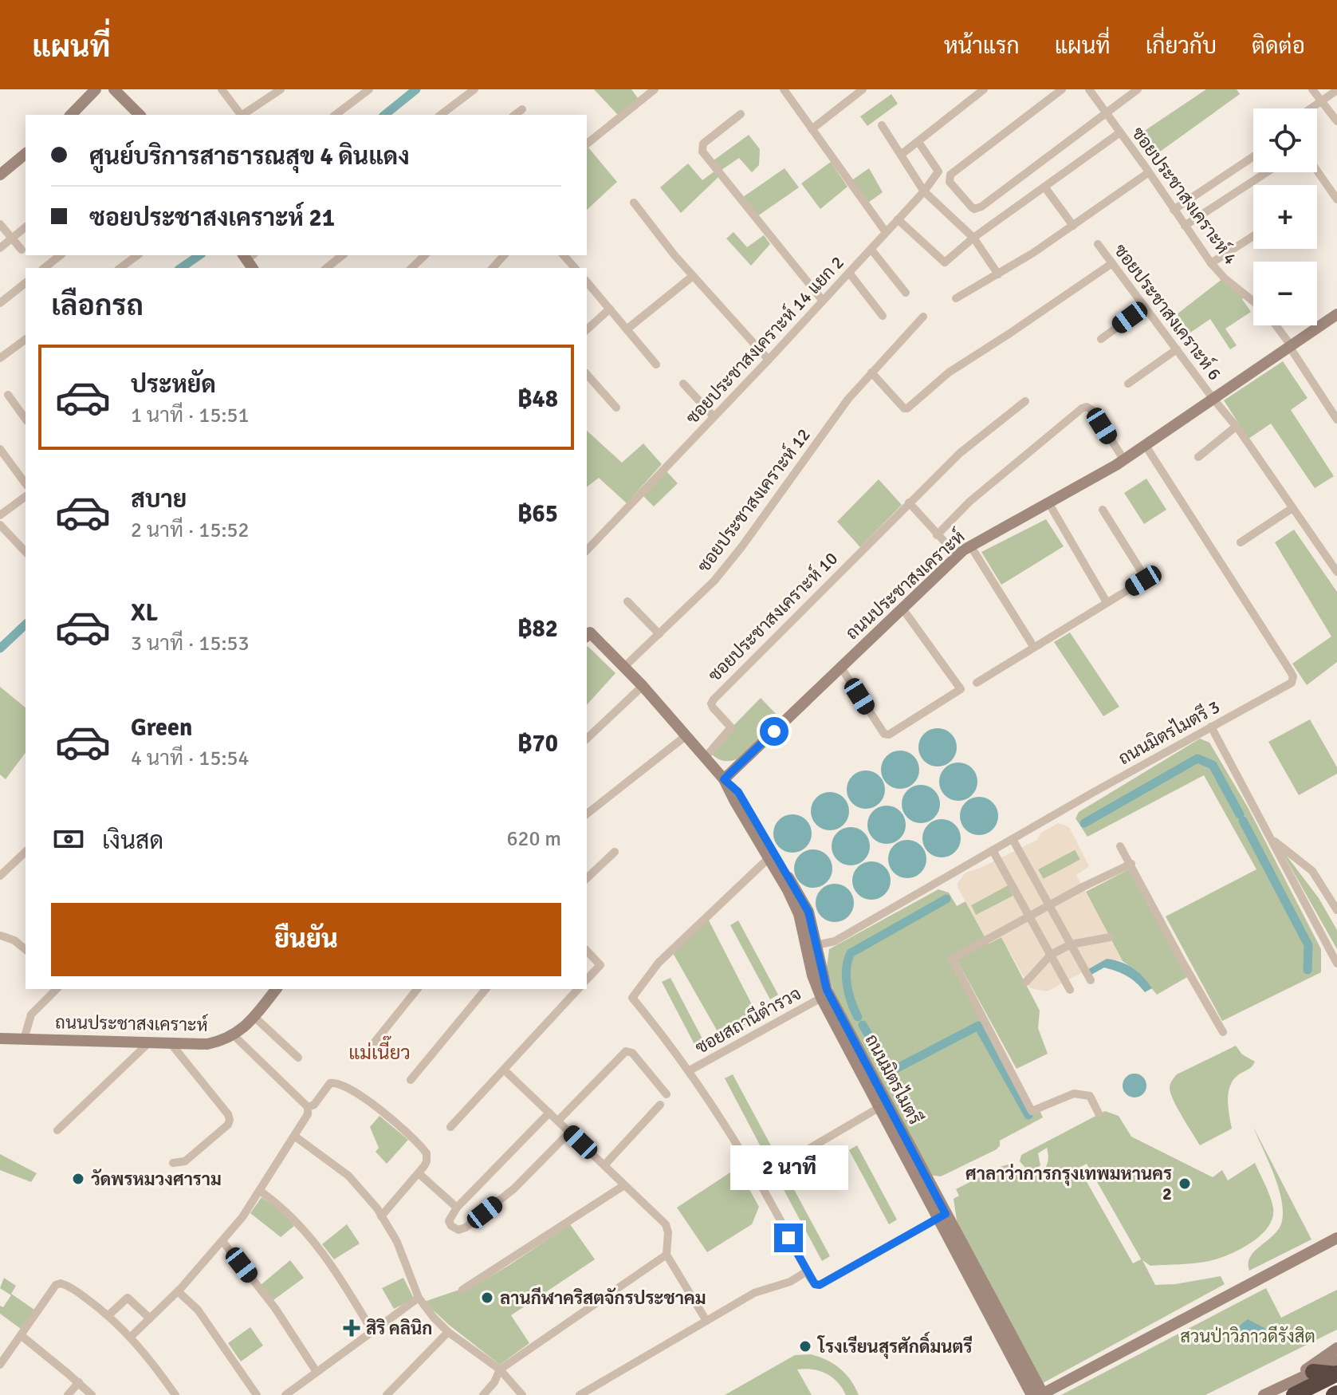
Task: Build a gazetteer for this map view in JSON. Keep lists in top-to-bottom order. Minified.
{"streets":{"main road":["ถนนประชาสงเคราะห์","ถนนมิตรไมตรี"],"street":["ซอยประชาสงเคราะห์ 4","ซอยประชาสงเคราะห์ 6","ซอยประชาสงเคราะห์ 14 แยก 2","ซอยประชาสงเคราะห์ 12","ซอยประชาสงเคราะห์ 10","ถนนมิตรไมตรี 3","ซอยสถานีตำรวจ"]},"crossings":[["ซอยประชาสงเคราะห์ 6","ถนนประชาสงเคราะห์"],["ถนนประชาสงเคราะห์","ถนนมิตรไมตรี 3"],["ถนนประชาสงเคราะห์","ถนนมิตรไมตรี"],["ถนนมิตรไมตรี 3","ถนนมิตรไมตรี"]],"districts":["แม่เนี๊ยว"],"parks":["สวนป่าวิภาวดีรังสิต"],"places":{"other":["วัดพรหมวงศาราม","ศาลาว่าการกรุงเทพมหานคร 2","ลานกีฬาคริสตจักรประชาคม","โรงเรียนสุรศักดิ์มนตรี"],"health":["สิริ คลินิก"]},"page":{"header":"แผนที่","nav":["หน้าแรก","แผนที่","เกี่ยวกับ","ติดต่อ"],"map_buttons":["+","−"],"banner":["ศูนย์บริการสาธารณสุข 4 ดินแดง","ซอยประชาสงเคราะห์ 21"],"heading":"เลือกรถ","list":[{"name":"ประหยัด","note":"1 นาที · 15:51","value":"฿48"},{"name":"สบาย","note":"2 นาที · 15:52","value":"฿65"},{"name":"XL","note":"3 นาที · 15:53","value":"฿82"},{"name":"Green","note":"4 นาที · 15:54","value":"฿70"}],"pay":["เงินสด","620 m"],"buttons":"ยืนยัน","bubble":"2 นาที"}}
